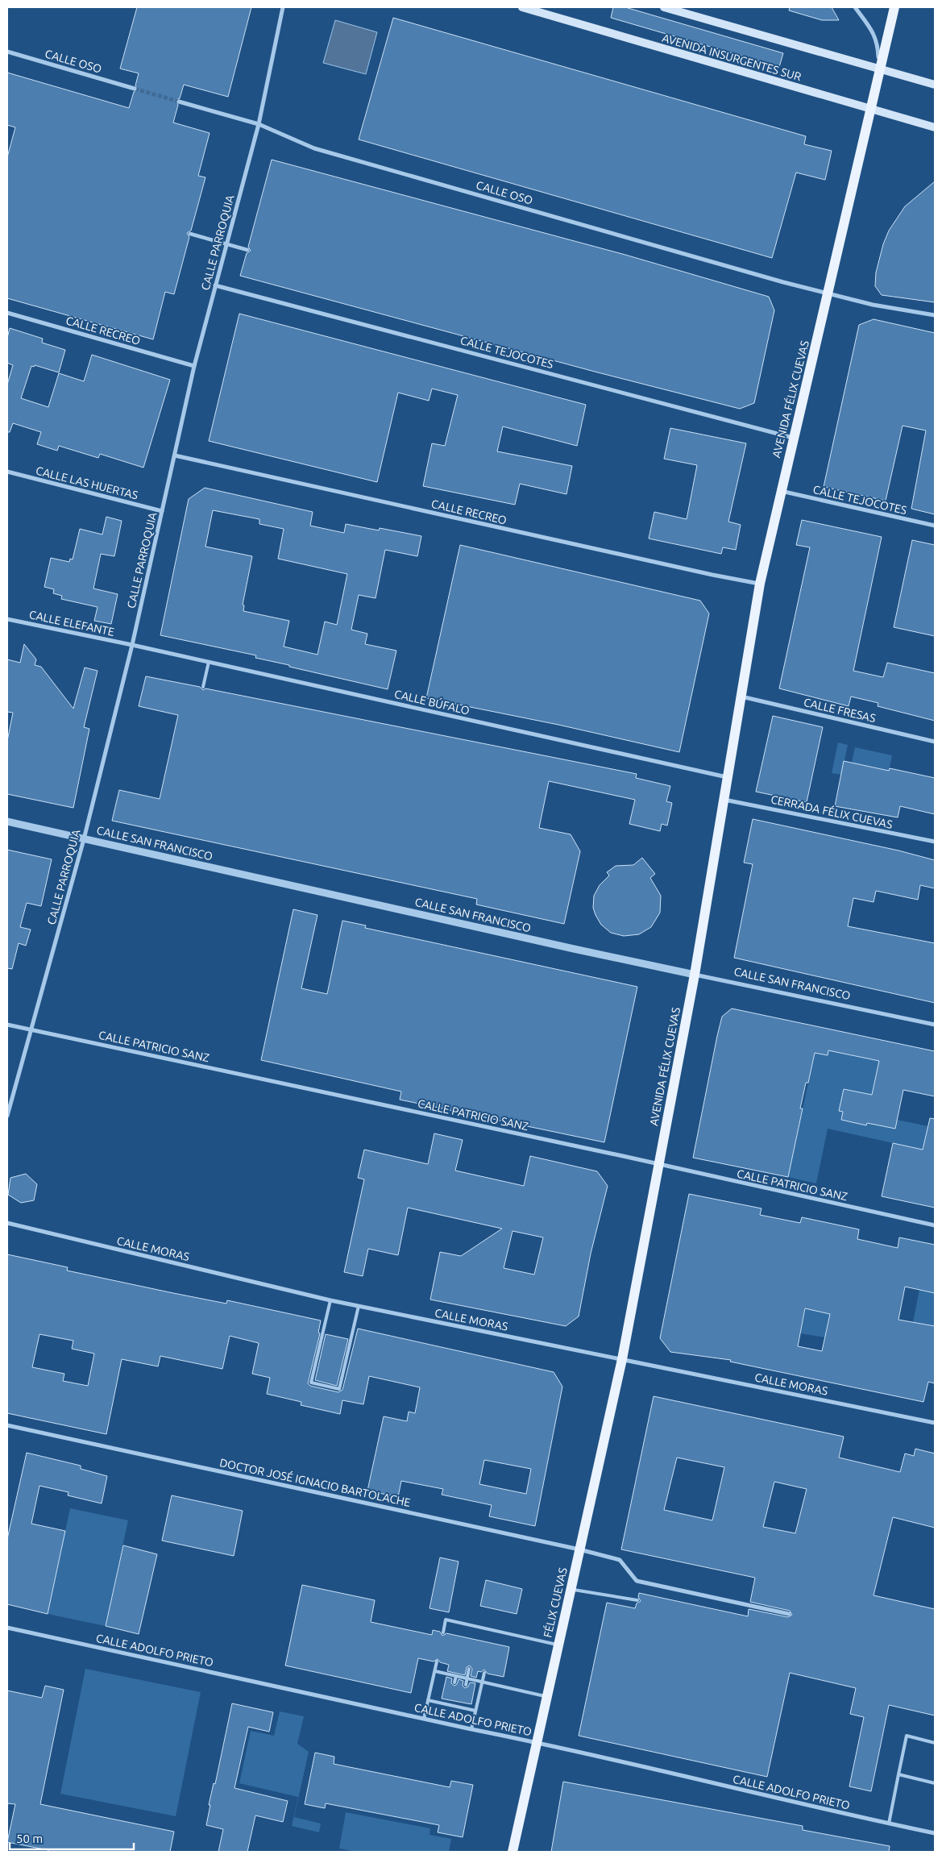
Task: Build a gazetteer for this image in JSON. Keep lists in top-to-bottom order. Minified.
{"streets":{"main road":["AVENIDA INSURGENTES SUR","AVENIDA FÉLIX CUEVAS","FÉLIX CUEVAS"],"street":["CALLE OSO","CALLE PARROQUIA","CALLE RECREO","CALLE TEJOCOTES","CALLE LAS HUERTAS","CALLE ELEFANTE","CALLE BÚFALO","CALLE FRESAS","CERRADA FÉLIX CUEVAS","CALLE SAN FRANCISCO","CALLE PATRICIO SANZ","CALLE MORAS","DOCTOR JOSÉ IGNACIO BARTOLACHE","CALLE ADOLFO PRIETO"]},"crossings":[["AVENIDA INSURGENTES SUR","AVENIDA FÉLIX CUEVAS"],["CALLE OSO","CALLE PARROQUIA"],["CALLE OSO","AVENIDA FÉLIX CUEVAS"],["CALLE PARROQUIA","CALLE RECREO"],["CALLE PARROQUIA","CALLE TEJOCOTES"],["CALLE PARROQUIA","CALLE LAS HUERTAS"],["CALLE PARROQUIA","CALLE ELEFANTE"],["CALLE PARROQUIA","CALLE BÚFALO"],["CALLE PARROQUIA","CALLE SAN FRANCISCO"],["CALLE PARROQUIA","CALLE PATRICIO SANZ"],["CALLE RECREO","AVENIDA FÉLIX CUEVAS"],["CALLE TEJOCOTES","AVENIDA FÉLIX CUEVAS"],["AVENIDA FÉLIX CUEVAS","CALLE BÚFALO"],["AVENIDA FÉLIX CUEVAS","CALLE FRESAS"],["AVENIDA FÉLIX CUEVAS","CERRADA FÉLIX CUEVAS"],["AVENIDA FÉLIX CUEVAS","CALLE SAN FRANCISCO"],["AVENIDA FÉLIX CUEVAS","CALLE PATRICIO SANZ"],["AVENIDA FÉLIX CUEVAS","CALLE MORAS"],["AVENIDA FÉLIX CUEVAS","FÉLIX CUEVAS"],["CALLE ELEFANTE","CALLE BÚFALO"],["CALLE MORAS","FÉLIX CUEVAS"],["DOCTOR JOSÉ IGNACIO BARTOLACHE","FÉLIX CUEVAS"],["FÉLIX CUEVAS","CALLE ADOLFO PRIETO"]],"scale_bar":"50 m"}
